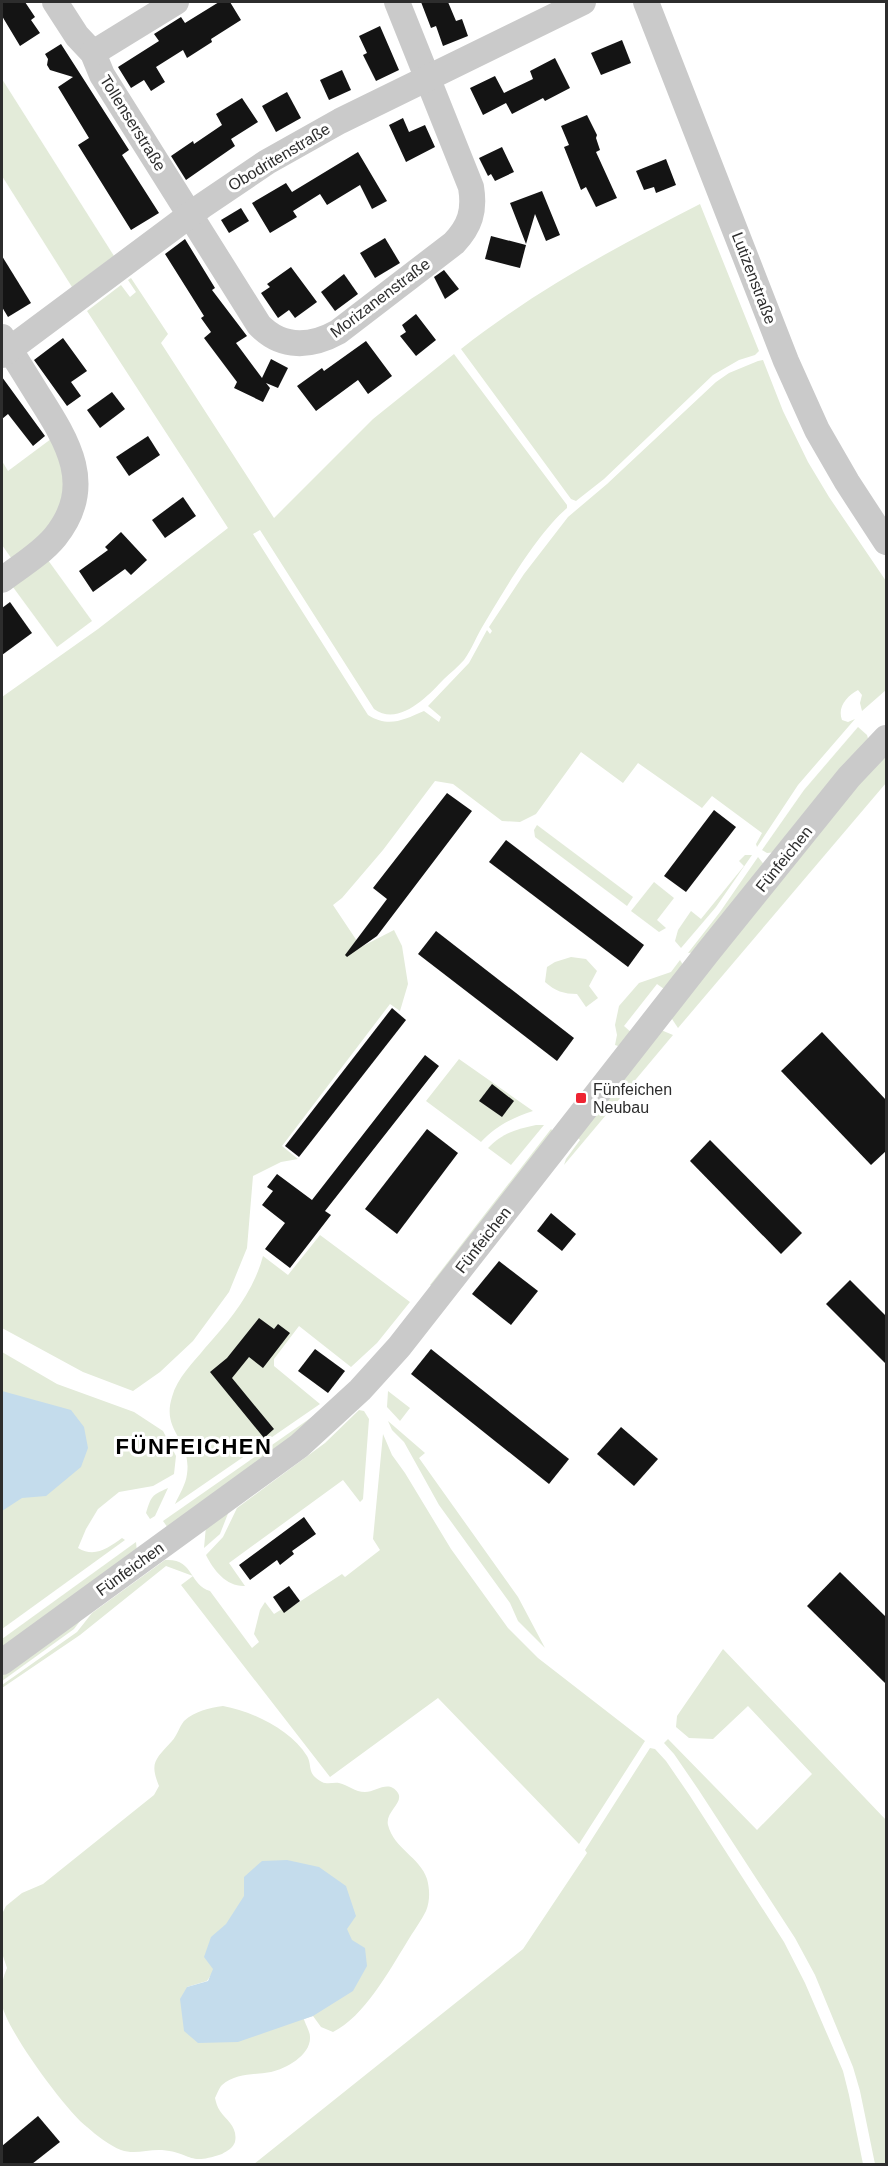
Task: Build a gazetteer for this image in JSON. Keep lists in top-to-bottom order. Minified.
{"streets":{"street":["Tollenserstraße","Obodritenstraße","Lutizenstraße","Morizanenstraße","Fünfeichen"]},"crossings":[["Tollenserstraße","Obodritenstraße"],["Tollenserstraße","Morizanenstraße"],["Obodritenstraße","Morizanenstraße"]],"districts":["FÜNFEICHEN"],"places":{"transit":["Fünfeichen Neubau"]}}
